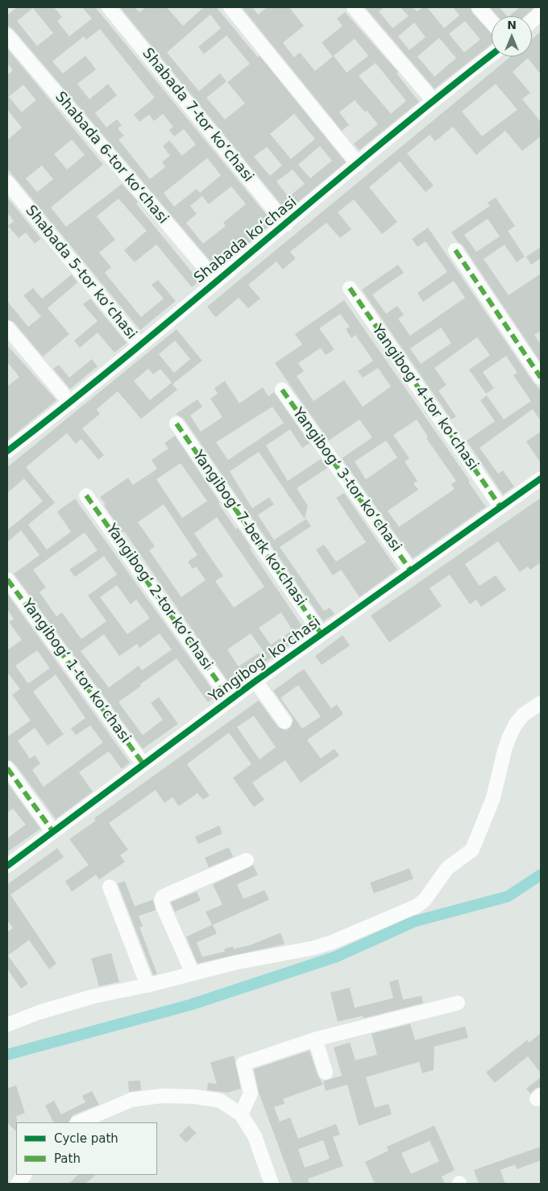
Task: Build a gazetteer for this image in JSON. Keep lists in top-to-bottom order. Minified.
{"streets":{"street":["Shabada 7-tor koʻchasi","Shabada 6-tor koʻchasi","Shabada koʻchasi","Shabada 5-tor koʻchasi","Yangibogʻ 4-tor koʻchasi","Yangibogʻ 3-tor koʻchasi","Yangibogʻ 7-berk koʻchasi","Yangibogʻ 2-tor koʻchasi","Yangibogʻ koʻchasi","Yangibogʻ 1-tor koʻchasi"]},"crossings":[["Shabada 7-tor koʻchasi","Shabada koʻchasi"],["Shabada 6-tor koʻchasi","Shabada koʻchasi"],["Shabada koʻchasi","Shabada 5-tor koʻchasi"],["Yangibogʻ 4-tor koʻchasi","Yangibogʻ koʻchasi"],["Yangibogʻ 3-tor koʻchasi","Yangibogʻ koʻchasi"],["Yangibogʻ 7-berk koʻchasi","Yangibogʻ koʻchasi"],["Yangibogʻ 2-tor koʻchasi","Yangibogʻ koʻchasi"],["Yangibogʻ koʻchasi","Yangibogʻ 1-tor koʻchasi"]],"legend":["Cycle path","Path"],"north":"top"}
